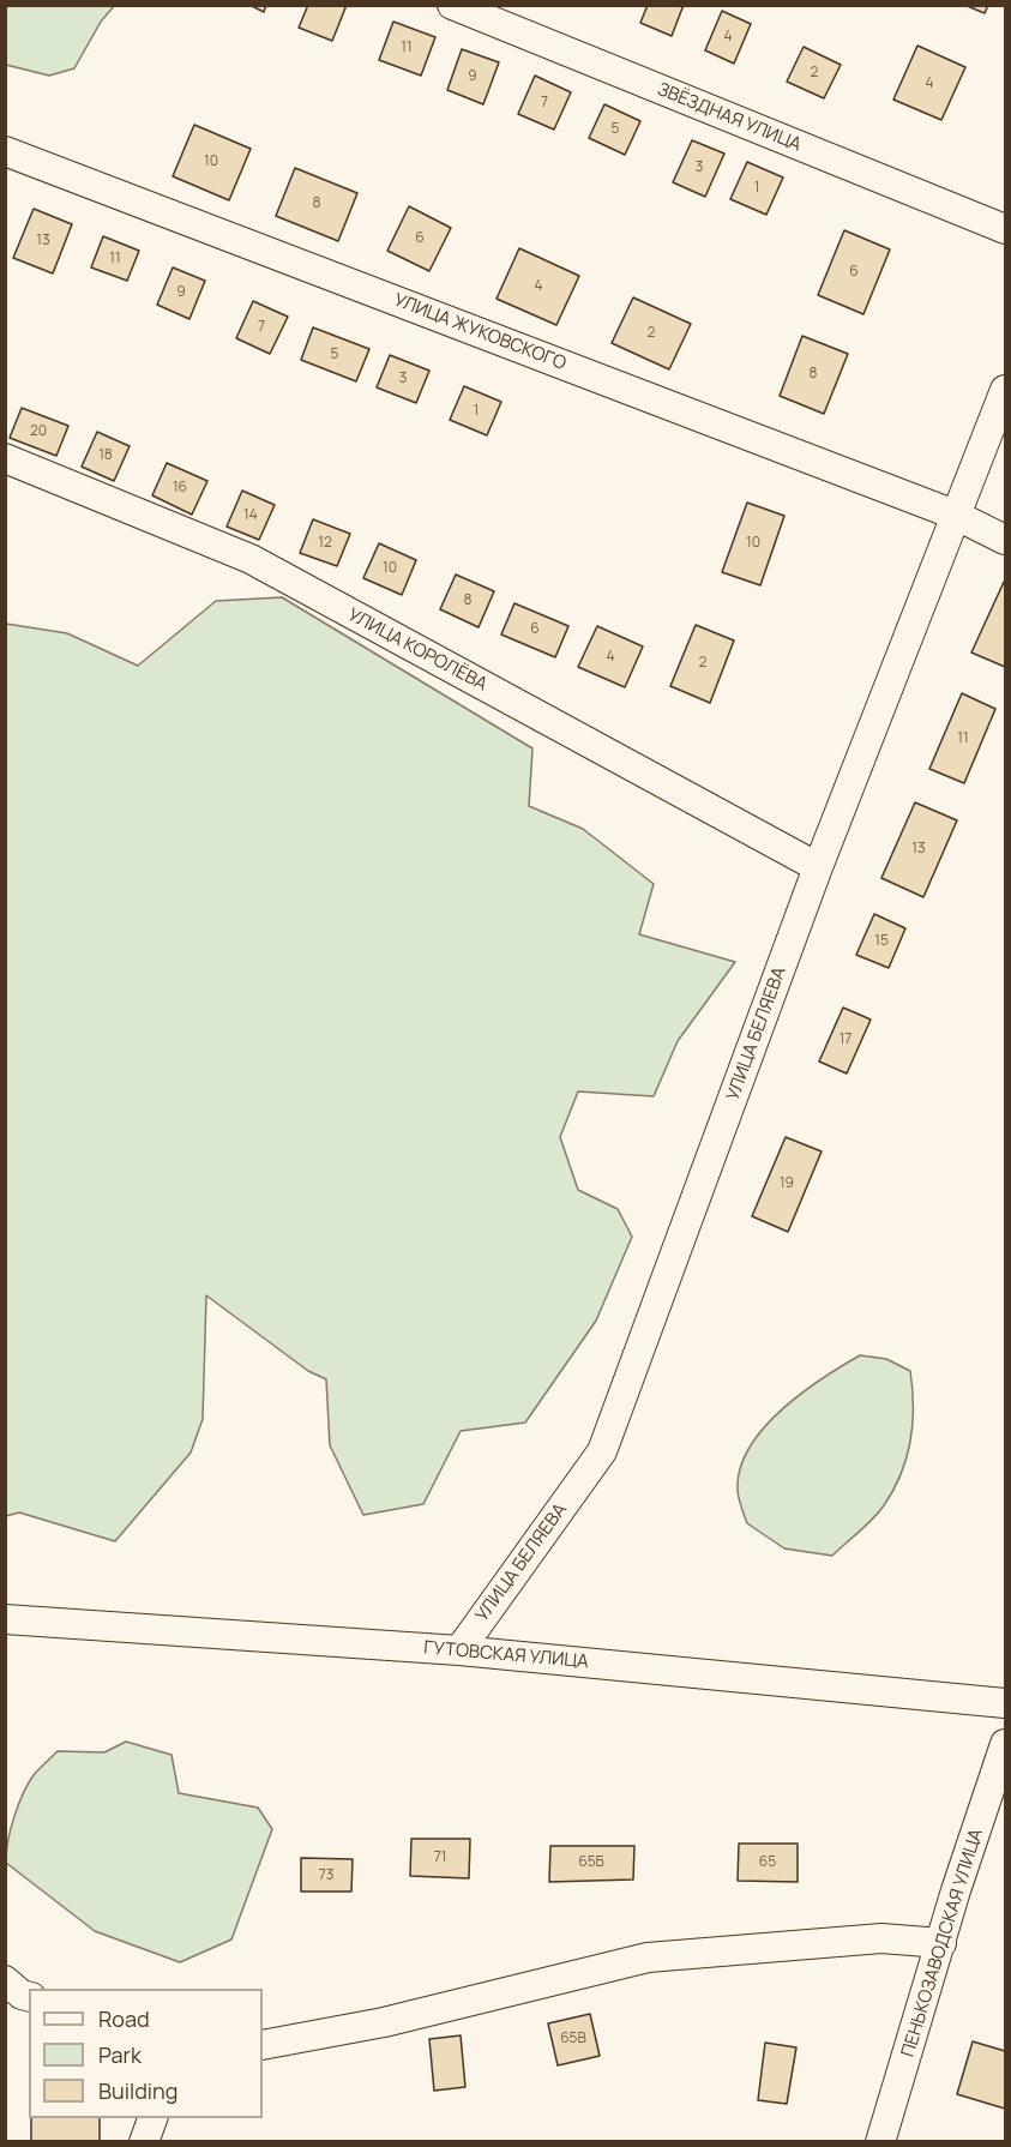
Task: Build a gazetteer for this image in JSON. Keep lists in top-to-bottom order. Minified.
{"streets":{"street":["ЗВЁЗДНАЯ УЛИЦА","УЛИЦА ЖУКОВСКОГО","УЛИЦА КОРОЛЁВА","УЛИЦА БЕЛЯЕВА","ГУТОВСКАЯ УЛИЦА","ПЕНЬКОЗАВОДСКАЯ УЛИЦА"]},"crossings":[["УЛИЦА ЖУКОВСКОГО","УЛИЦА БЕЛЯЕВА"],["УЛИЦА КОРОЛЁВА","УЛИЦА БЕЛЯЕВА"],["УЛИЦА БЕЛЯЕВА","ГУТОВСКАЯ УЛИЦА"]],"house_numbers":["4","11","2","9","4","7","5","10","3","1","8","6","13","11","6","4","9","7","2","5","8","3","1","20","18","16","14","12","10","10","8","6","4","2","11","13","15","17","19","71","65Б","65","73","65В"],"legend":["Road","Park","Building"]}
